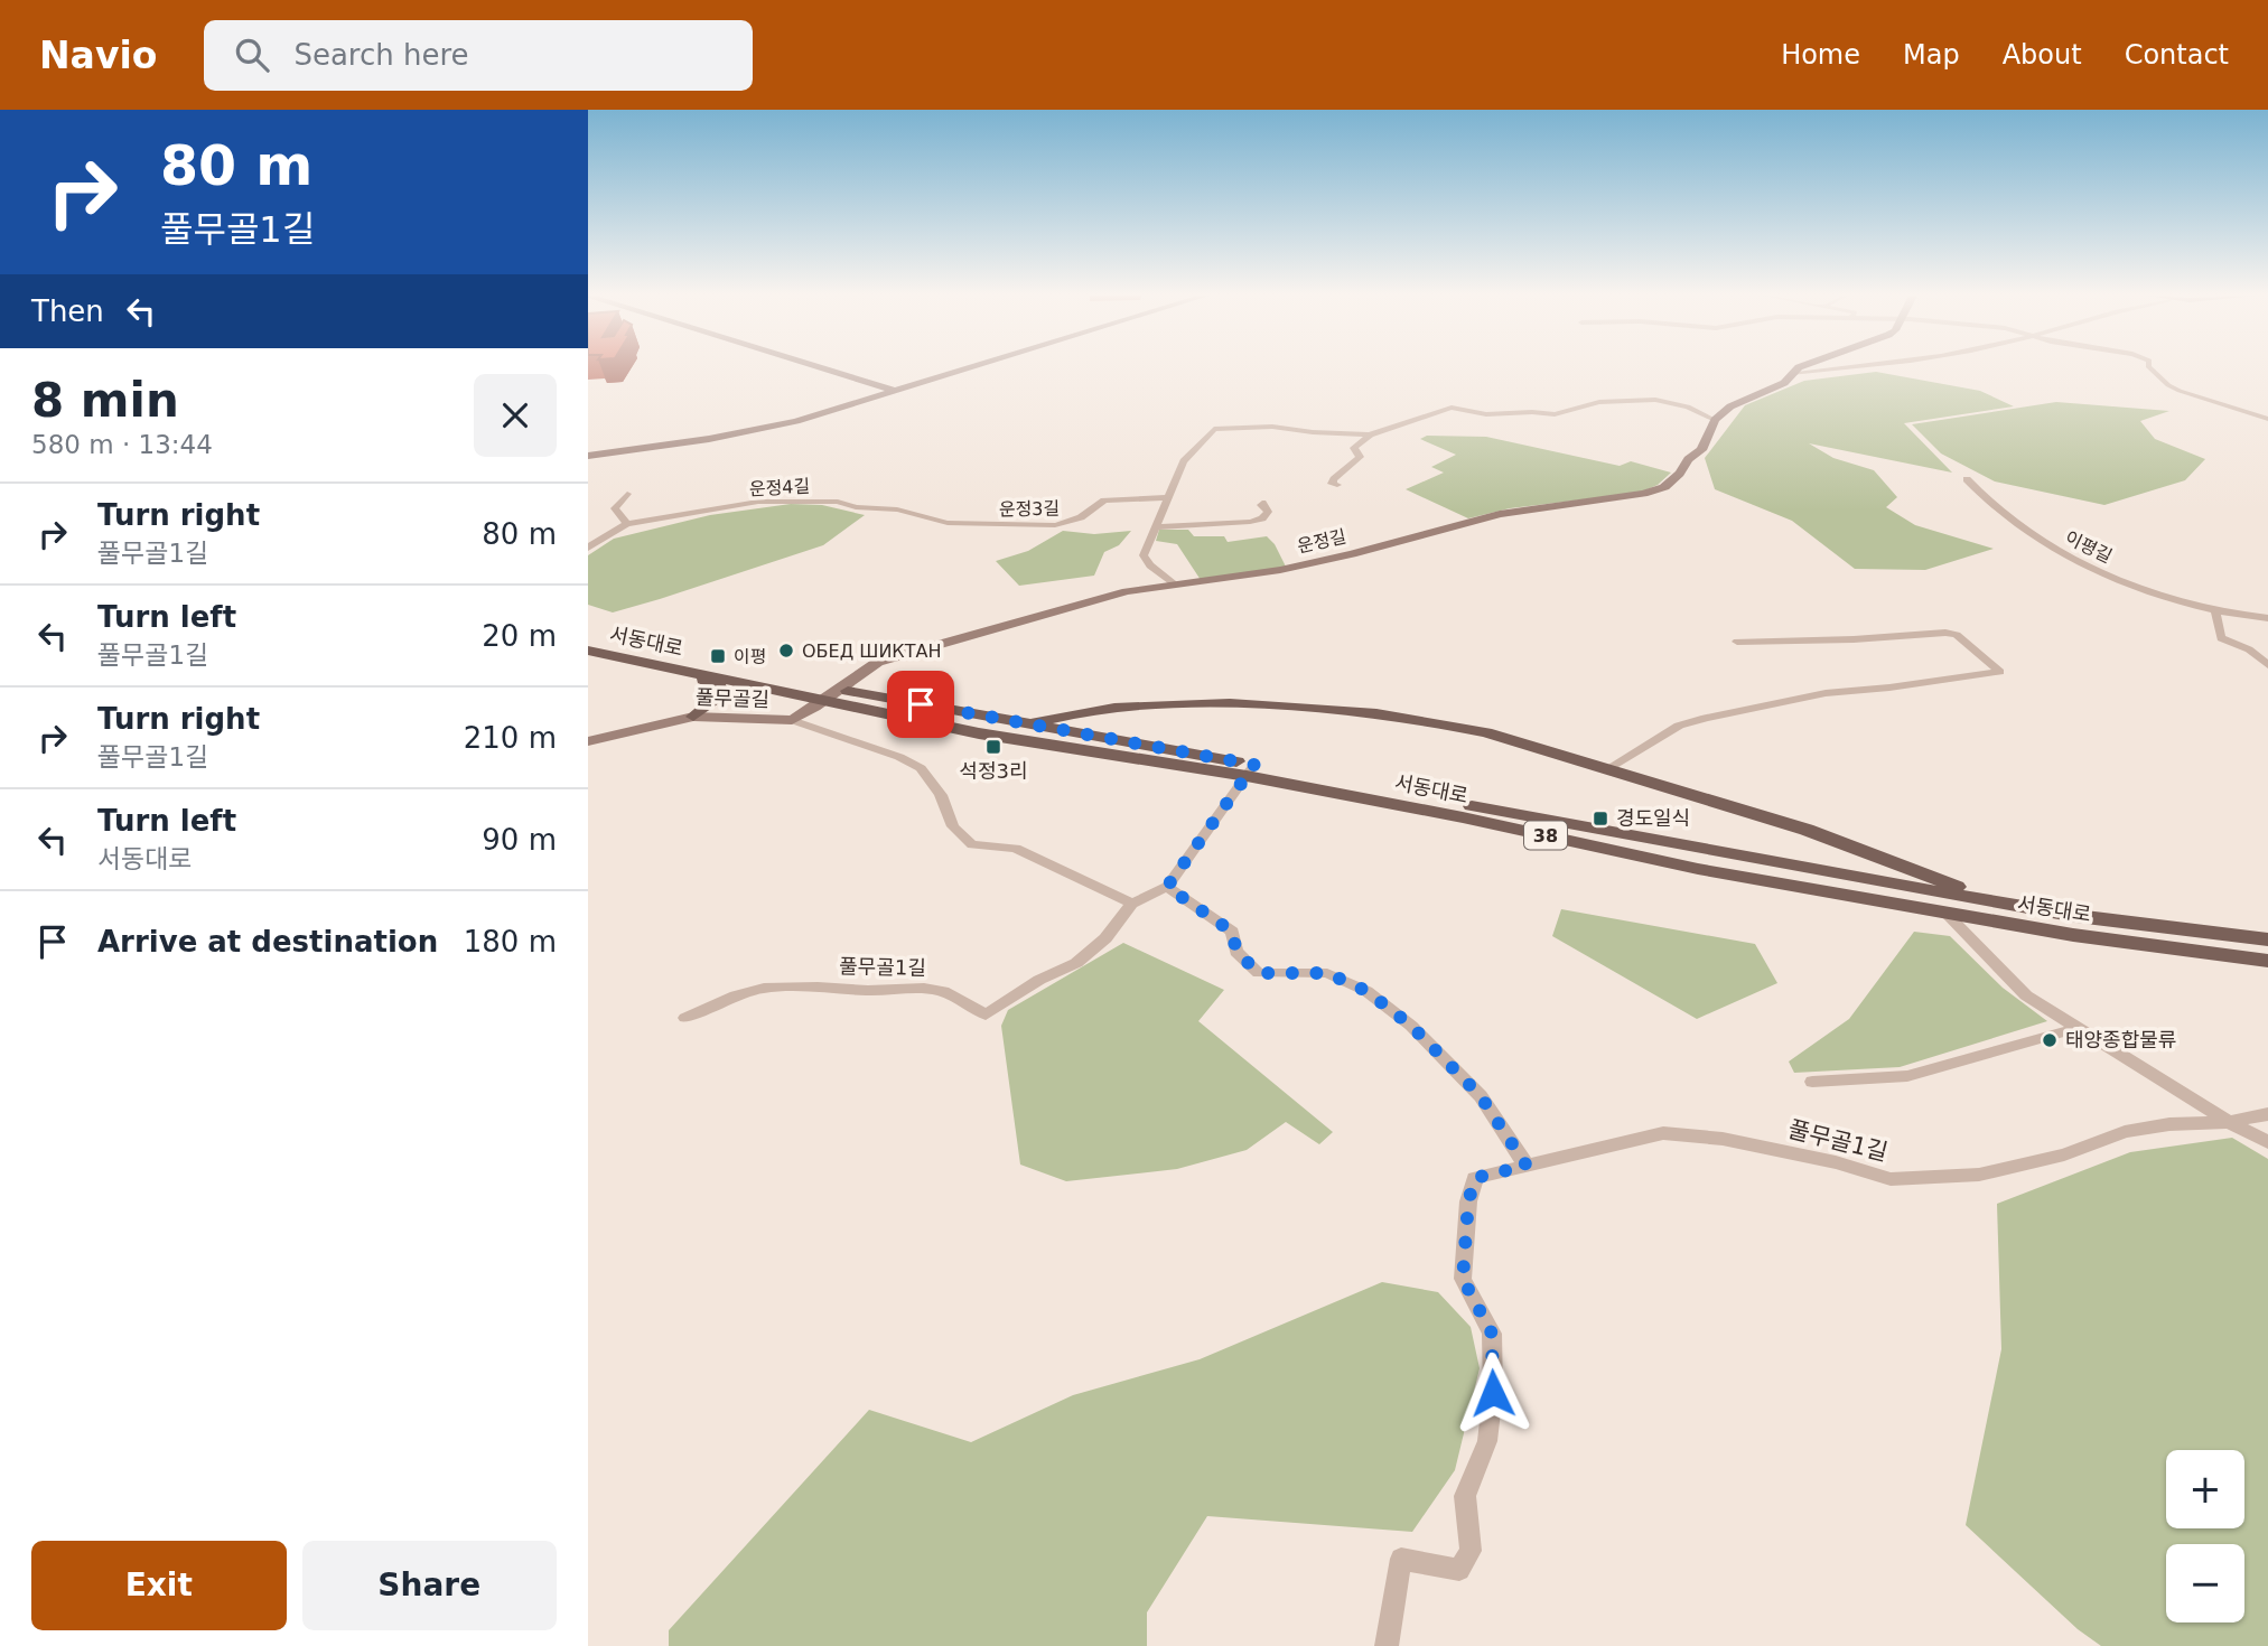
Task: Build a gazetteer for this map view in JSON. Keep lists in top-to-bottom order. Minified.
{"streets":{"main road":["서동대로","38"],"street":["운정4길","운정3길","운정길","이평길","풀무골길","풀무골1길"]},"crossings":[["운정4길","운정3길"],["운정길","서동대로"],["운정길","풀무골길"],["서동대로","풀무골길"],["서동대로","풀무골1길"]],"places":{"other":["ОБЕД ШИКТАН","태양종합물류"],"transit":["이평","석정3리","경도일식"]},"page":{"header":"Navio","search":"Search here","nav":["Home","Map","About","Contact"],"turn":["80 m","풀무골1길"],"then":"Then","heading":["8 min","580 m · 13:44"],"list":[{"name":"Turn right","note":"풀무골1길","value":"80 m"},{"name":"Turn left","note":"풀무골1길","value":"20 m"},{"name":"Turn right","note":"풀무골1길","value":"210 m"},{"name":"Turn left","note":"서동대로","value":"90 m"},{"name":"Arrive at destination","value":"180 m"}],"map_buttons":["+","−"],"buttons":["Exit","Share"]}}
